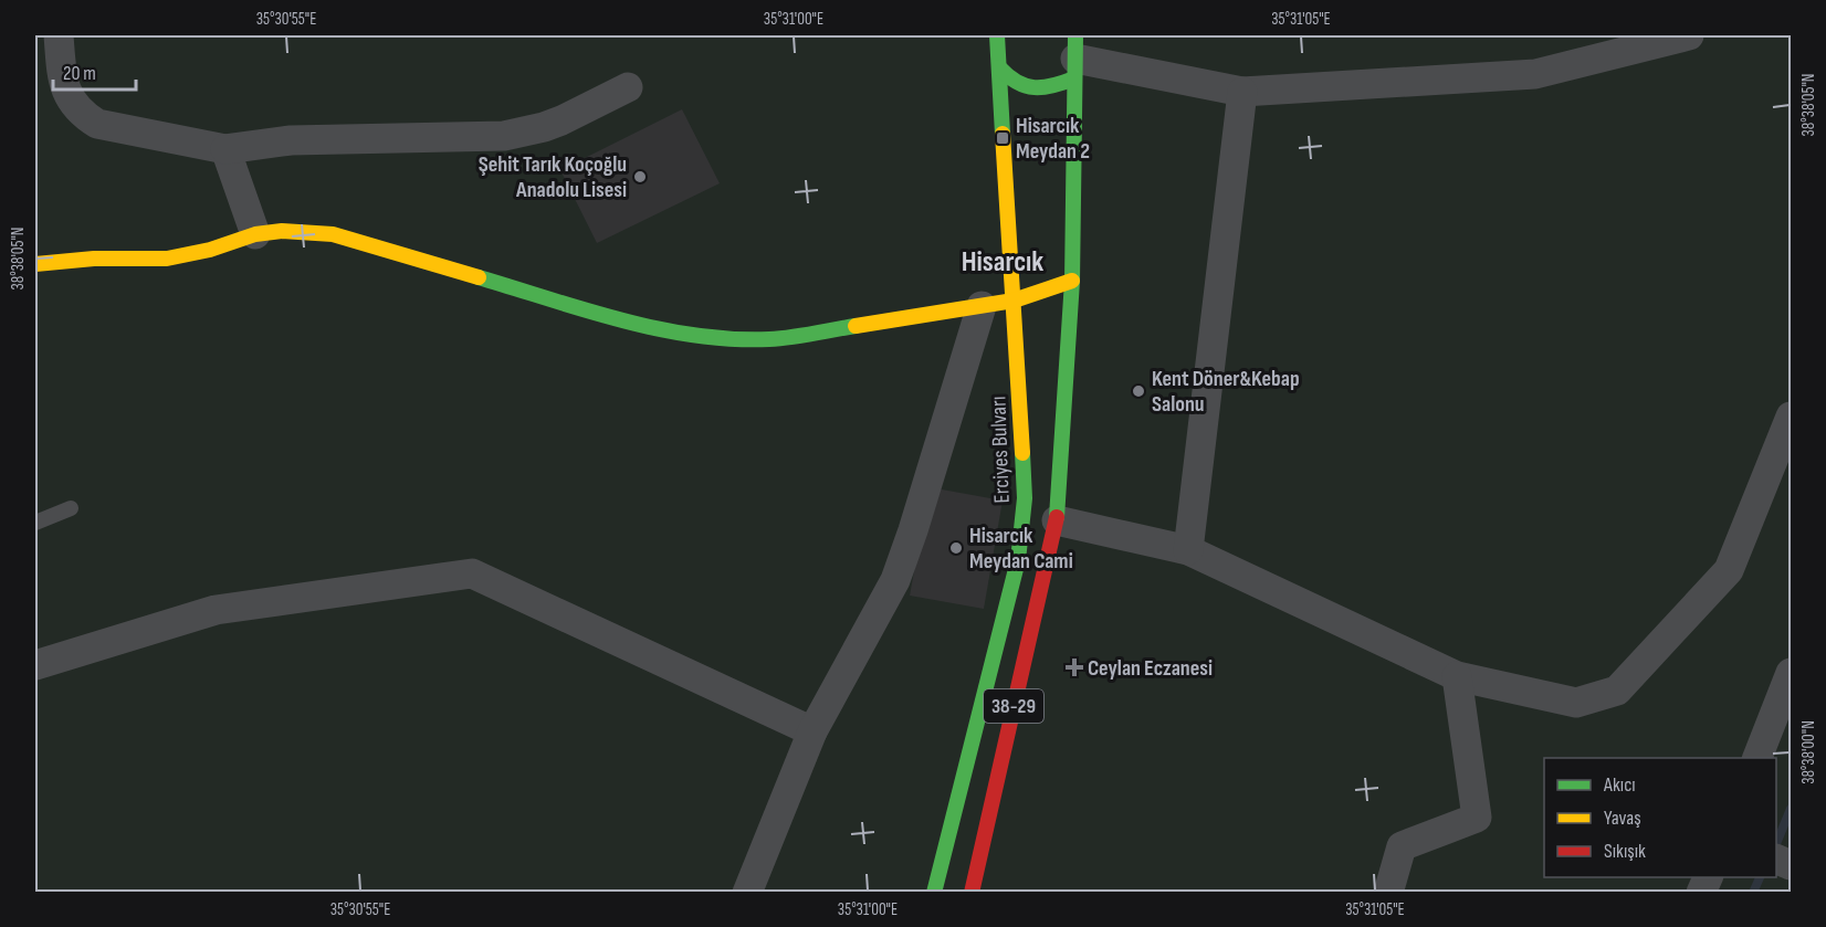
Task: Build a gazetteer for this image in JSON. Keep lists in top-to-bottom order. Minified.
{"streets":{"main road":["Erciyes Bulvarı","38-29"]},"districts":["Hisarcık"],"places":{"transit":["Hisarcık Meydan 2"],"other":["Şehit Tarık Koçoğlu Anadolu Lisesi","Kent Döner&Kebap Salonu","Hisarcık Meydan Cami"],"health":["Ceylan Eczanesi"]},"legend":["Akıcı","Yavaş","Sıkışık"],"scale_bar":"20 m","coordinates":["35°30'55\"E","35°31'00\"E","35°31'05\"E","38°38'05\"N","38°38'00\"N"]}
